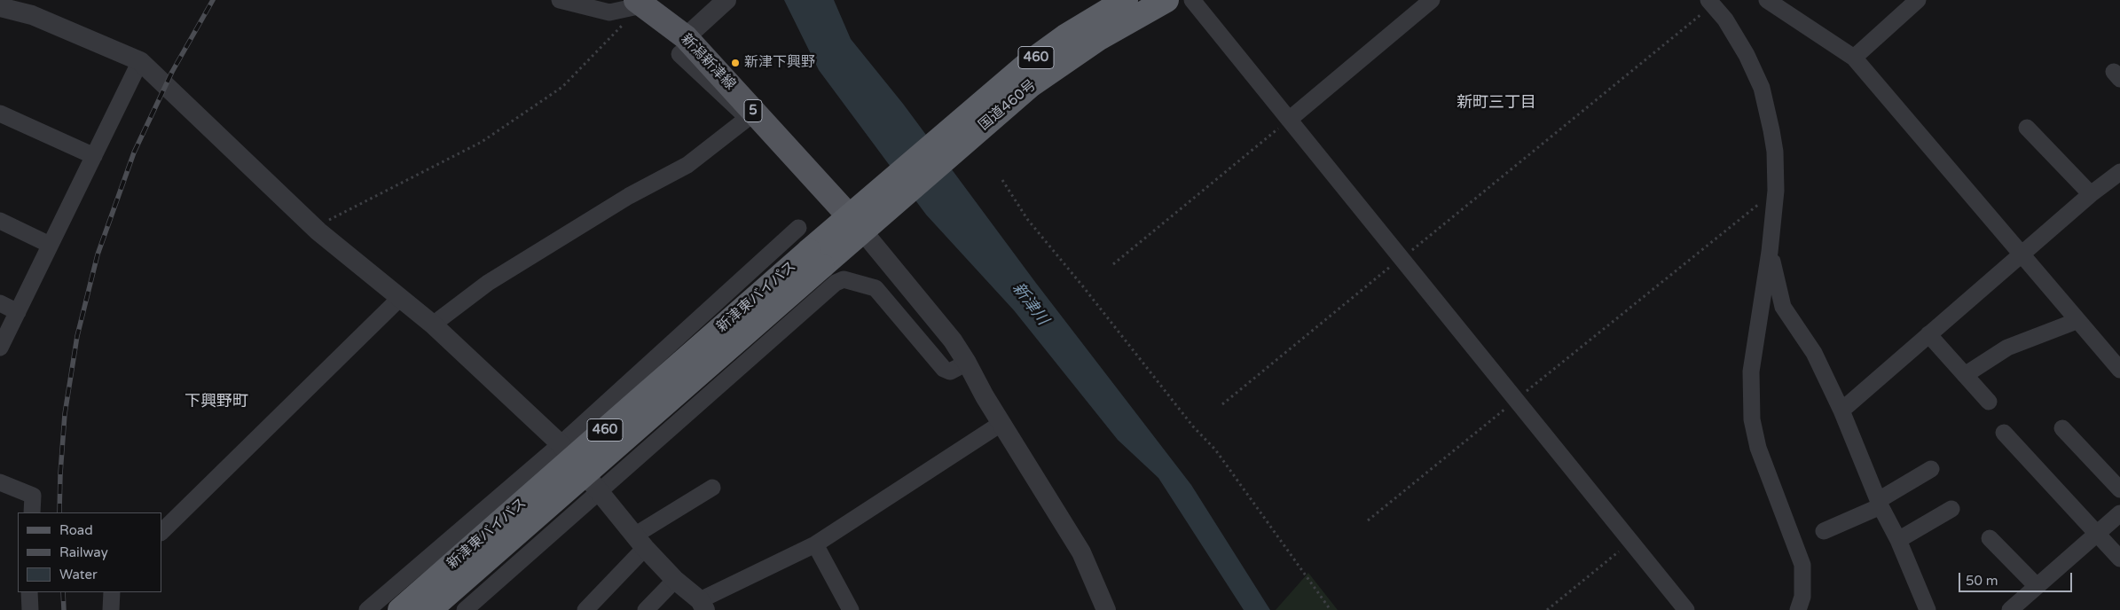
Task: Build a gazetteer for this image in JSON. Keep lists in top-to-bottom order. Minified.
{"streets":{"highway":["460","国道460号","新津東バイパス"],"main road":["新潟新津線","5"]},"crossings":[["460","国道460号"],["新潟新津線","国道460号"],["新潟新津線","新津東バイパス"],["国道460号","新津東バイパス"]],"districts":["新町三丁目","下興野町"],"water":["新津川"],"places":["新津下興野"],"legend":["Road","Railway","Water"],"scale_bar":"50 m"}
